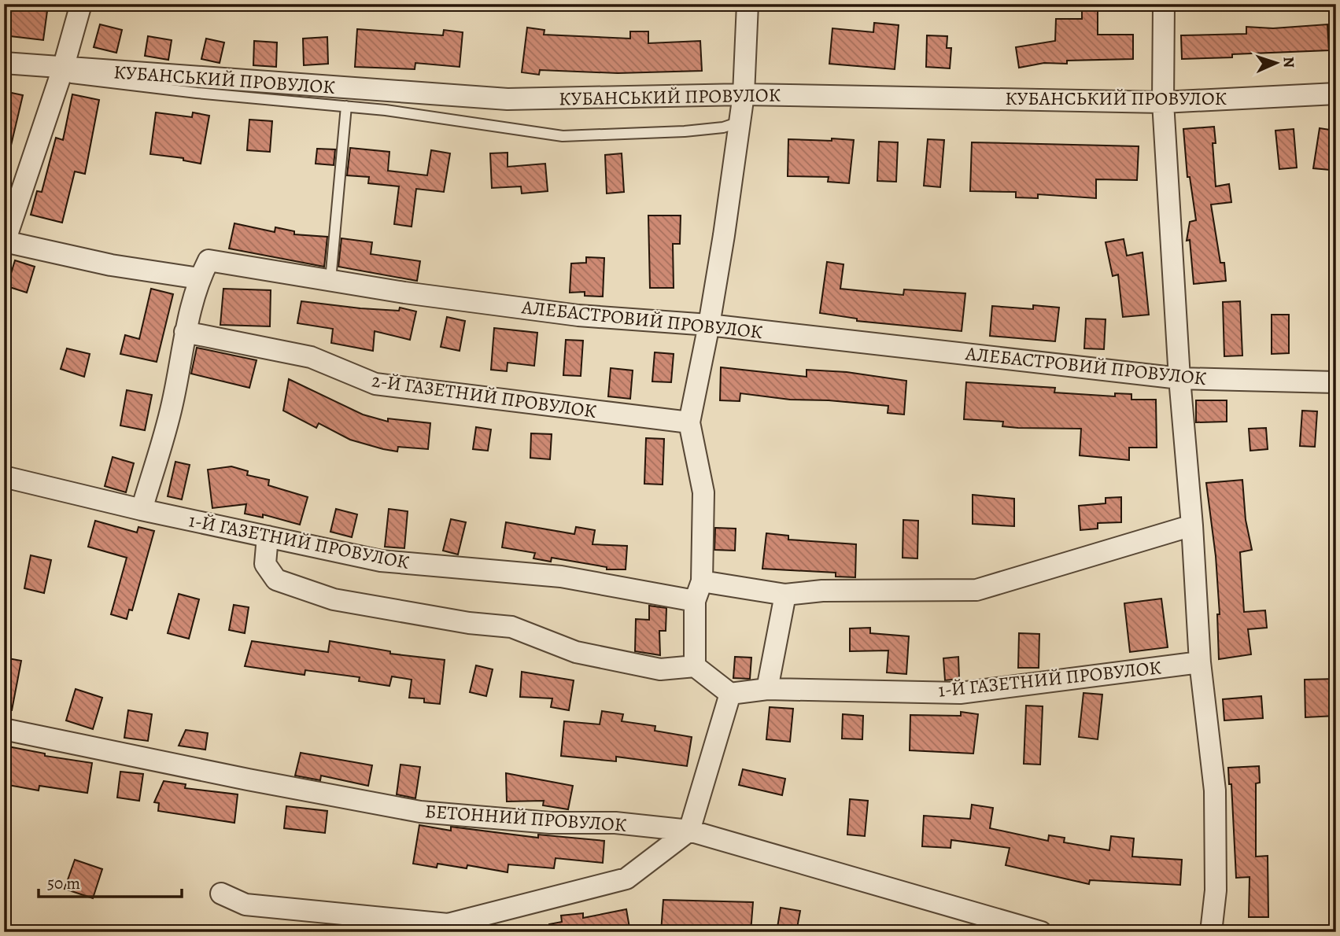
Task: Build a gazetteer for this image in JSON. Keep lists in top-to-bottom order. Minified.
{"streets":{"street":["КУБАНСЬКИЙ ПРОВУЛОК","АЛЕБАСТРОВИЙ ПРОВУЛОК","2-Й ГАЗЕТНИЙ ПРОВУЛОК","1-Й ГАЗЕТНИЙ ПРОВУЛОК","БЕТОННИЙ ПРОВУЛОК"]},"crossings":[["АЛЕБАСТРОВИЙ ПРОВУЛОК","2-Й ГАЗЕТНИЙ ПРОВУЛОК"],["АЛЕБАСТРОВИЙ ПРОВУЛОК","1-Й ГАЗЕТНИЙ ПРОВУЛОК"]],"scale_bar":"50 m","north":"right"}
